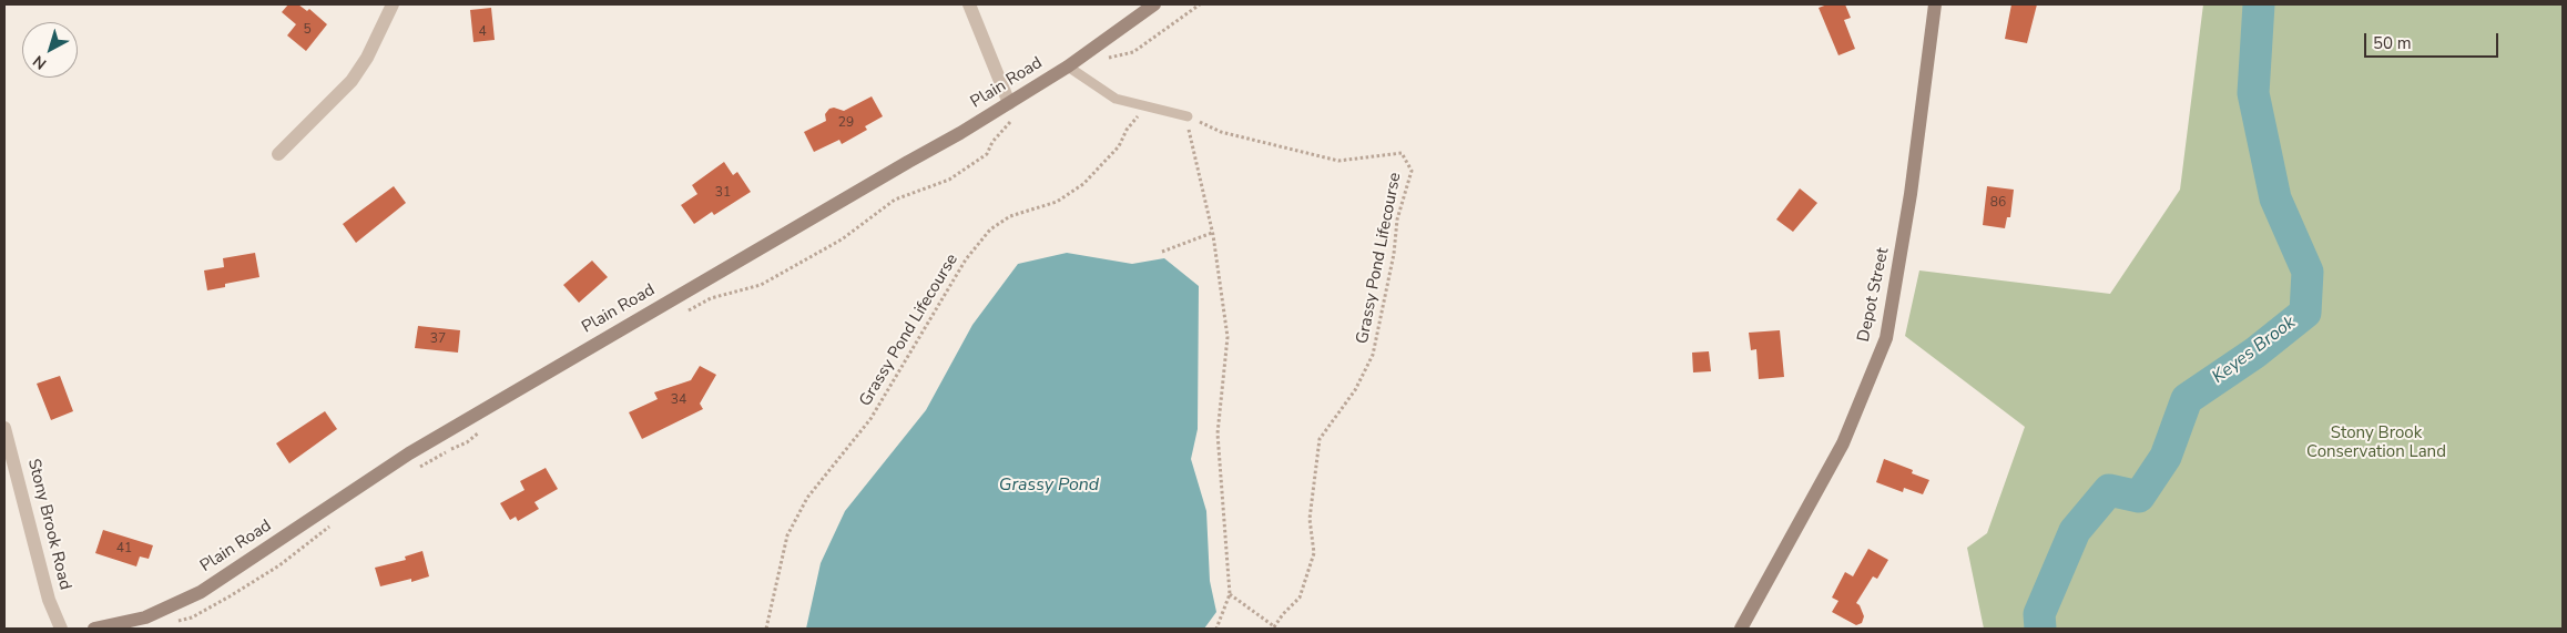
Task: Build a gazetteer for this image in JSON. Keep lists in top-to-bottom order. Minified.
{"streets":{"main road":["Plain Road","Depot Street"],"street":["Stony Brook Road"],"path":["Grassy Pond Lifecourse"]},"water":["Keyes Brook","Grassy Pond"],"parks":["Stony Brook Conservation Land"],"house_numbers":["5","4","29","31","86","37","34","41"],"scale_bar":"50 m","north":"bottom left"}
